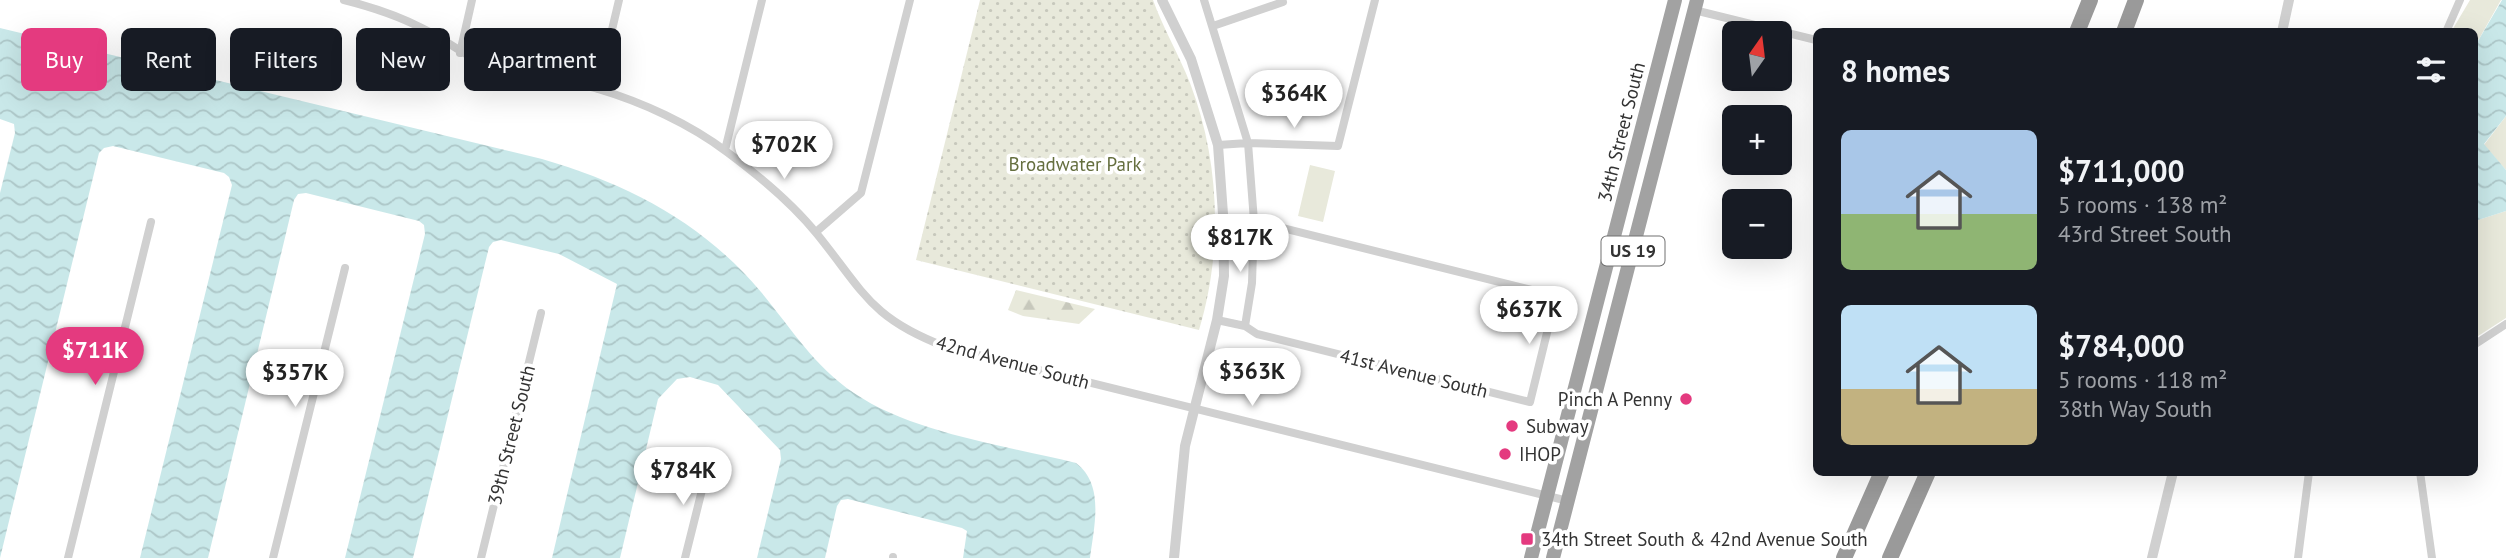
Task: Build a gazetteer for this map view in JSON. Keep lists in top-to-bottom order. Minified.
{"streets":{"highway":["34th Street South","US 19"],"street":["42nd Avenue South","41st Avenue South","39th Street South"]},"crossings":[["34th Street South","42nd Avenue South"],["US 19","42nd Avenue South"]],"parks":["Broadwater Park"],"places":{"other":["Pinch A Penny","Subway","IHOP"],"transit":["34th Street South & 42nd Avenue South"]},"north":"top","page":{"map_buttons":["+","−"],"chip":["Buy","Rent","Filters","New","Apartment"],"heading":"8 homes","price":["$364K","$702K","$817K","$637K","$711K","$363K","$357K","$784K"],"list":[{"name":"$711,000","note":"5 rooms · 138 m² · 43rd Street South"},{"name":"$784,000","note":"5 rooms · 118 m² · 38th Way South"}]}}
